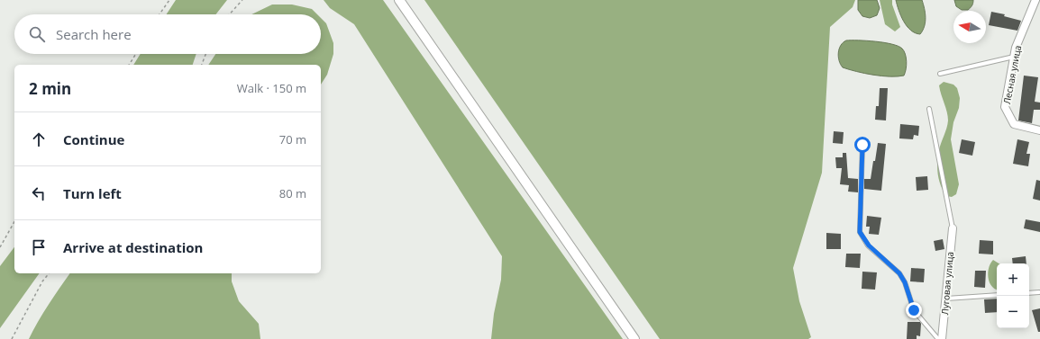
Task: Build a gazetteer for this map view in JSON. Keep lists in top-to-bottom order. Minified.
{"streets":{"street":["Лесная улица","Луговая улица"]},"north":"left","page":{"search":"Search here","heading":["2 min","Walk · 150 m"],"list":[["Continue","70 m"],["Turn left","80 m"],"Arrive at destination"],"map_buttons":["+","−"]}}
